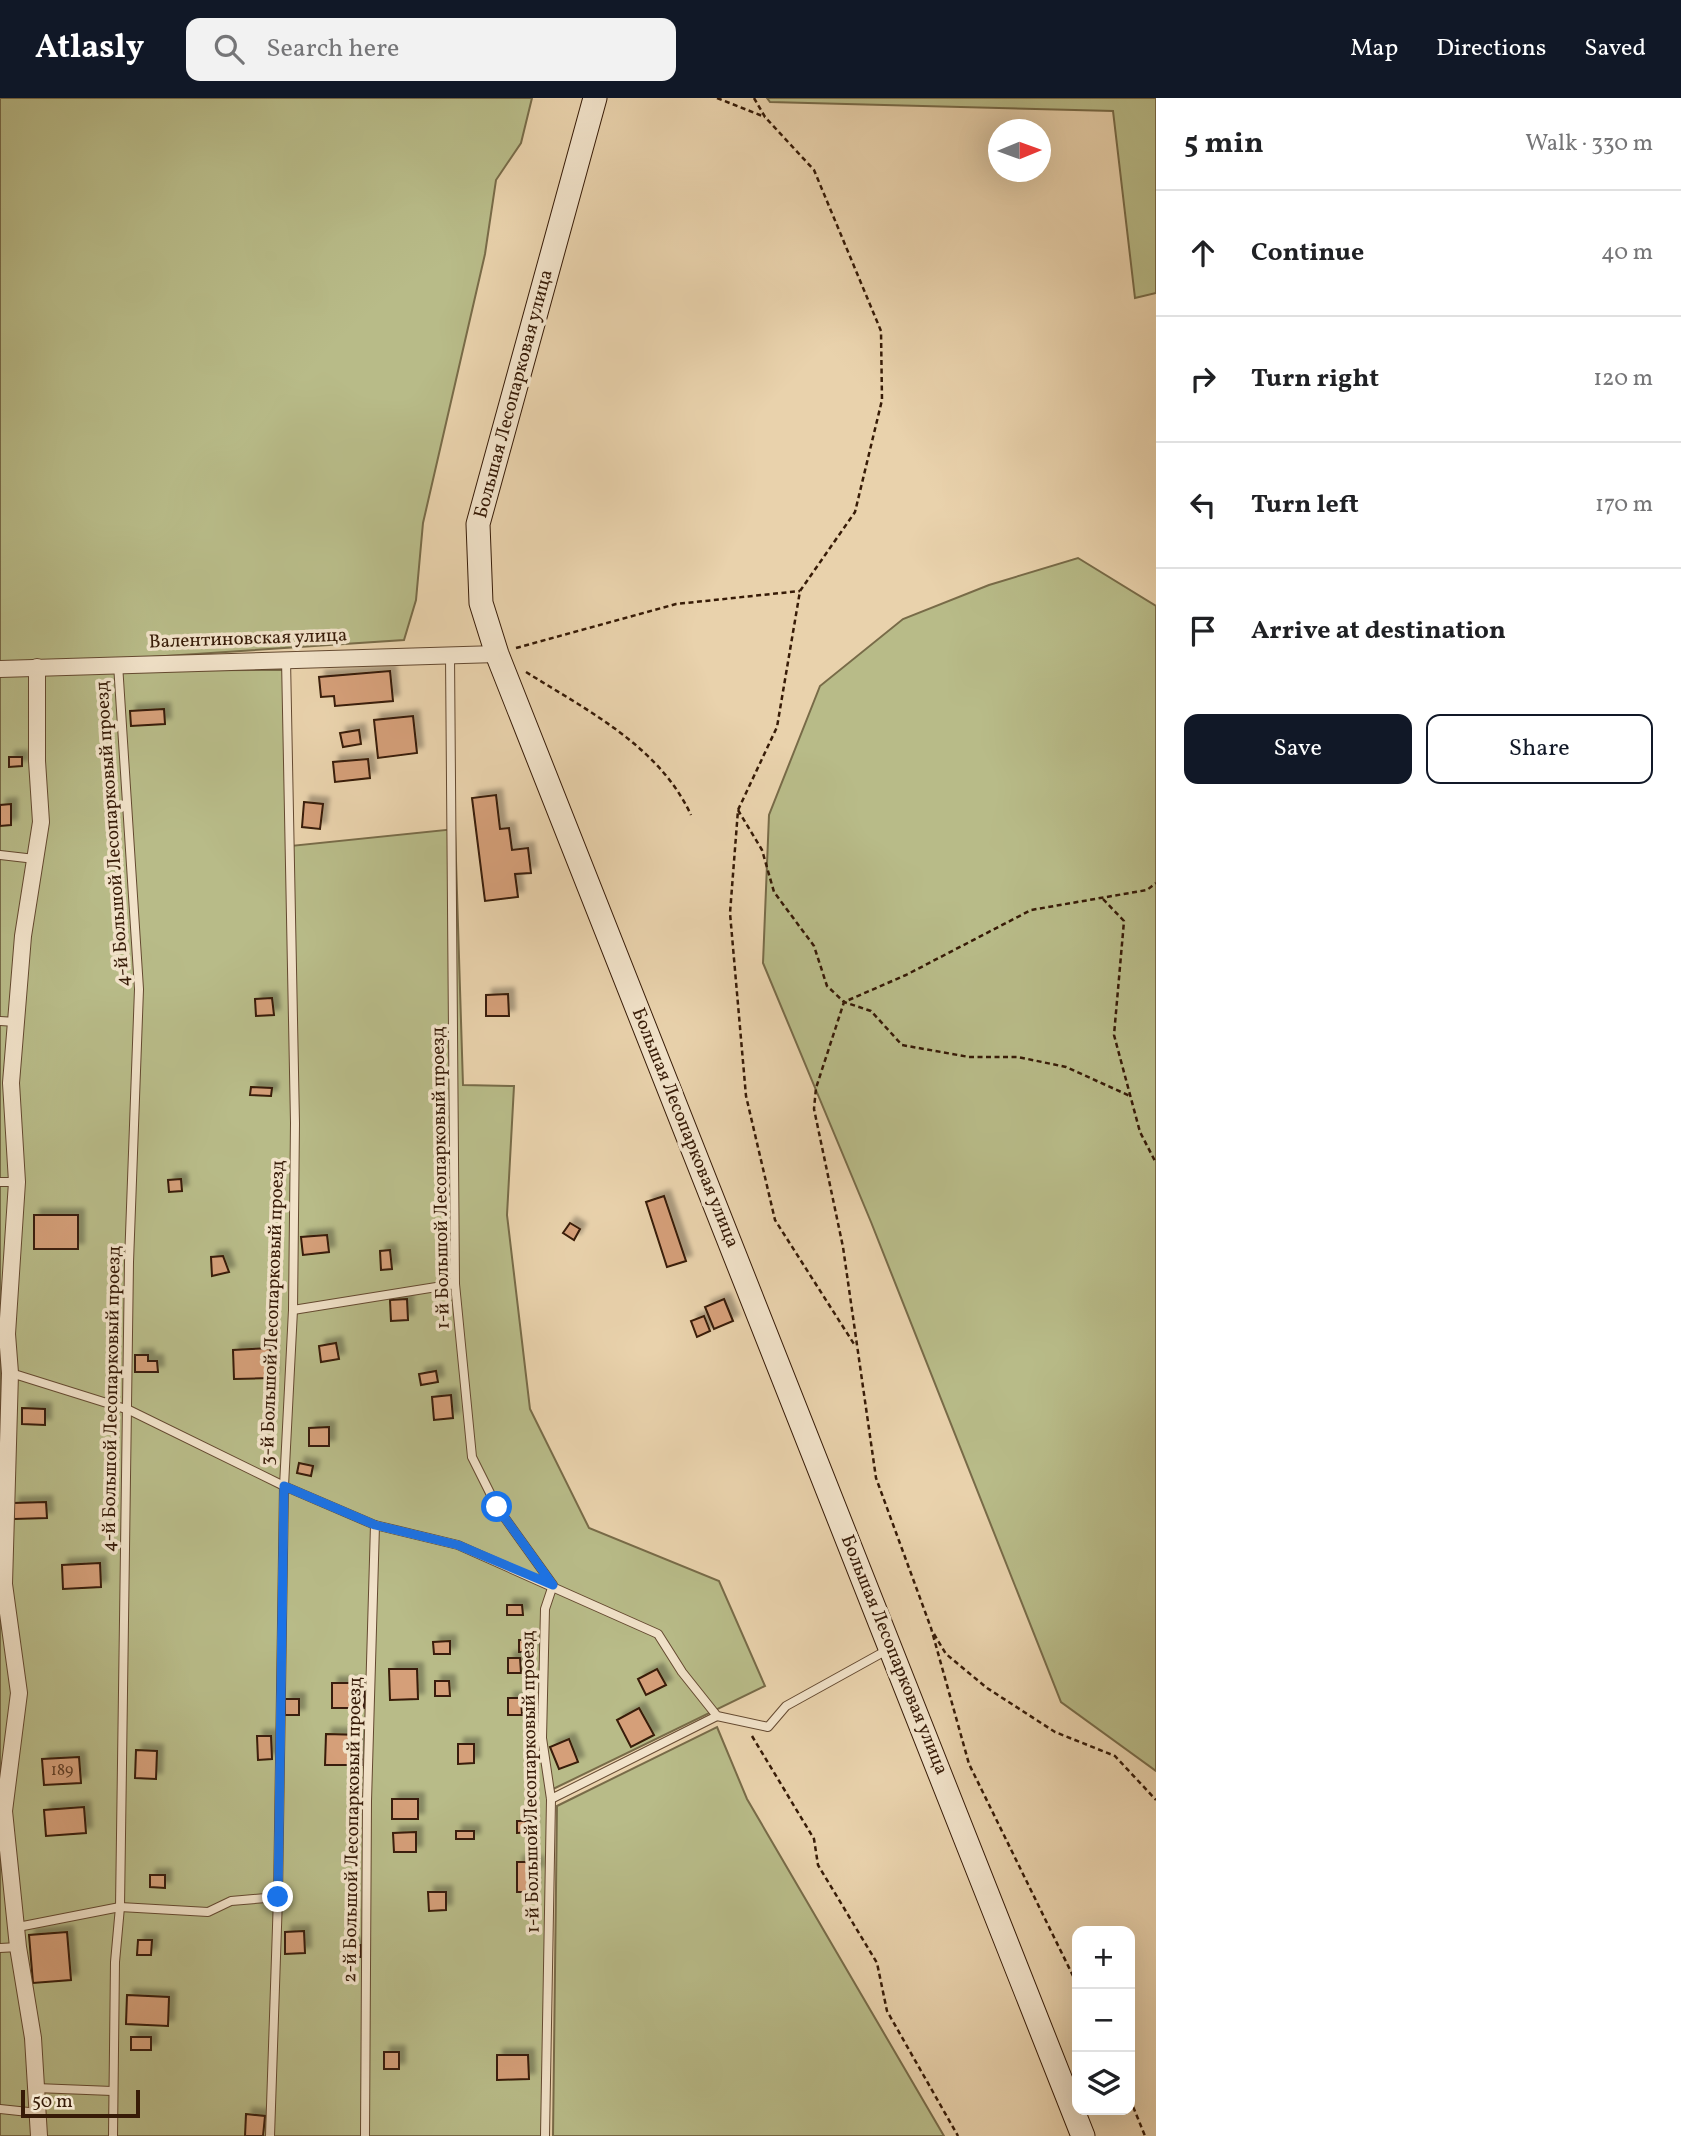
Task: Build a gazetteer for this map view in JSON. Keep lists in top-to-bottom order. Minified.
{"streets":{"main road":["Большая Лесопарковая улица"],"street":["Валентиновская улица"],"lane":["4-й Большой Лесопарковый проезд","1-й Большой Лесопарковый проезд","3-й Большой Лесопарковый проезд","2-й Большой Лесопарковый проезд"]},"crossings":[["Большая Лесопарковая улица","Валентиновская улица"],["Валентиновская улица","4-й Большой Лесопарковый проезд"],["Валентиновская улица","1-й Большой Лесопарковый проезд"],["Валентиновская улица","3-й Большой Лесопарковый проезд"]],"house_numbers":["189"],"scale_bar":"50 m","north":"right","page":{"header":"Atlasly","search":"Search here","nav":["Map","Directions","Saved"],"heading":["5 min","Walk · 330 m"],"list":[["Continue","40 m"],["Turn right","120 m"],["Turn left","170 m"],"Arrive at destination"],"buttons":["Save","Share"],"map_buttons":["+","−"],"scale":"50 m"}}
